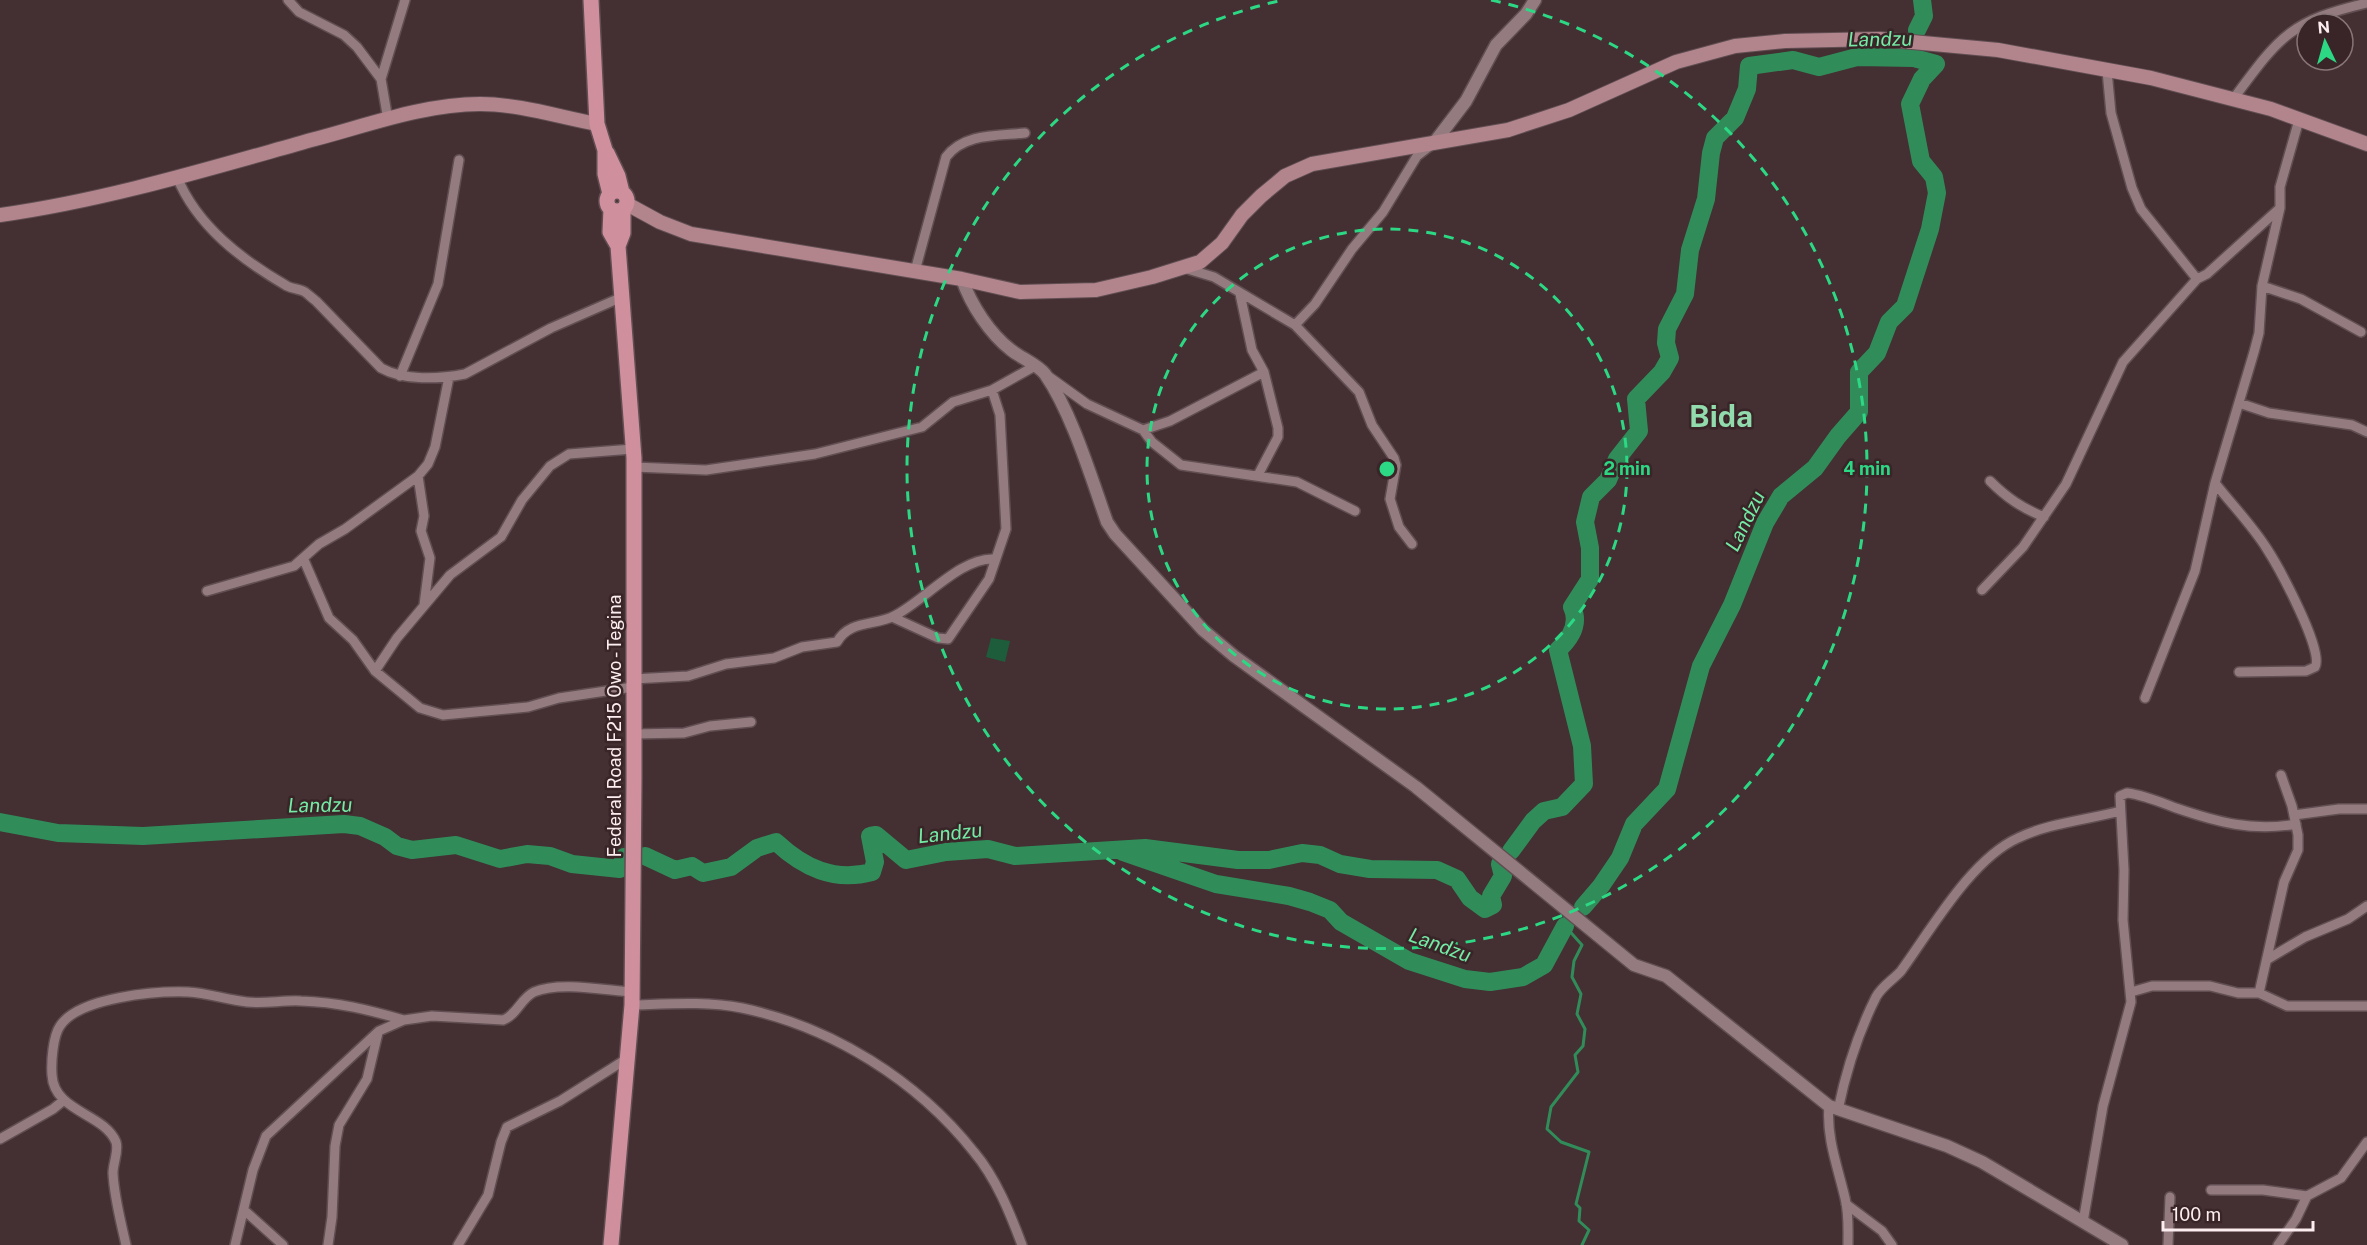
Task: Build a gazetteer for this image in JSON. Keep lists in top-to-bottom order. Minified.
{"streets":{"main road":["Federal Road F215 Owo - Tegina"]},"districts":["Bida"],"water":["Landzu"],"scale_bar":"100 m","north":"top","rings":["2 min","4 min"]}
